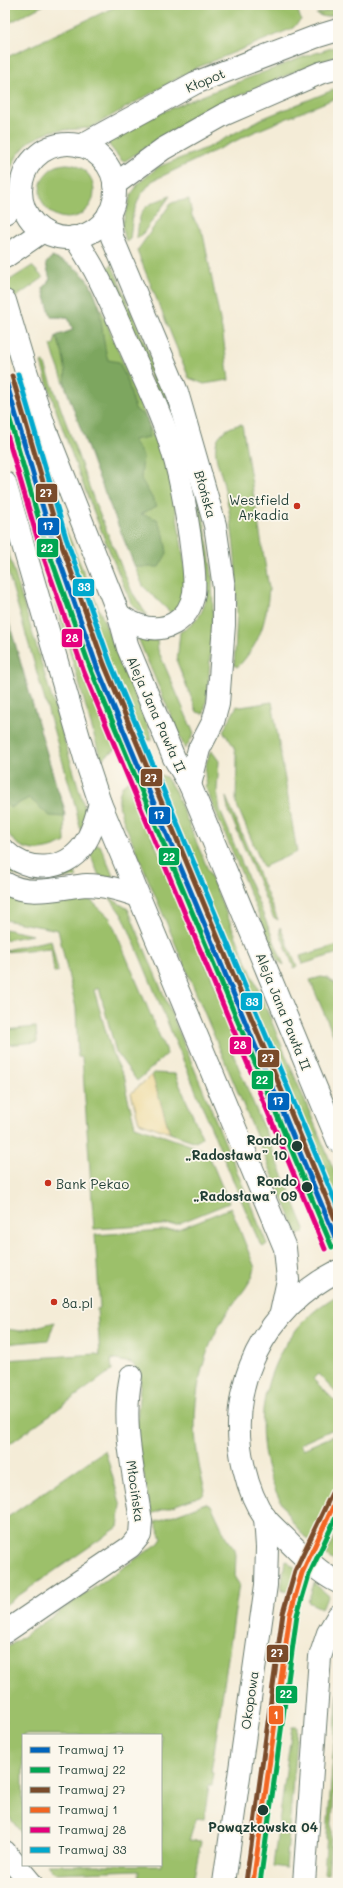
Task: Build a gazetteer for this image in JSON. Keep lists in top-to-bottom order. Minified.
{"streets":{"main road":["Kłopot","Błońska","Aleja Jana Pawła II","Młocińska","Okopowa"]},"crossings":[["Kłopot","Błońska"],["Błońska","Aleja Jana Pawła II"]],"places":["Westfield Arkadia","Rondo „Radosława” 10","Bank Pekao","Rondo „Radosława” 09","8a.pl","Powązkowska 04"],"lines":["tram line 33","tram line 27","tram line 17","tram line 22","tram line 28","tram line 1"],"legend":["Tramwaj 17","Tramwaj 22","Tramwaj 27","Tramwaj 1","Tramwaj 28","Tramwaj 33"]}
